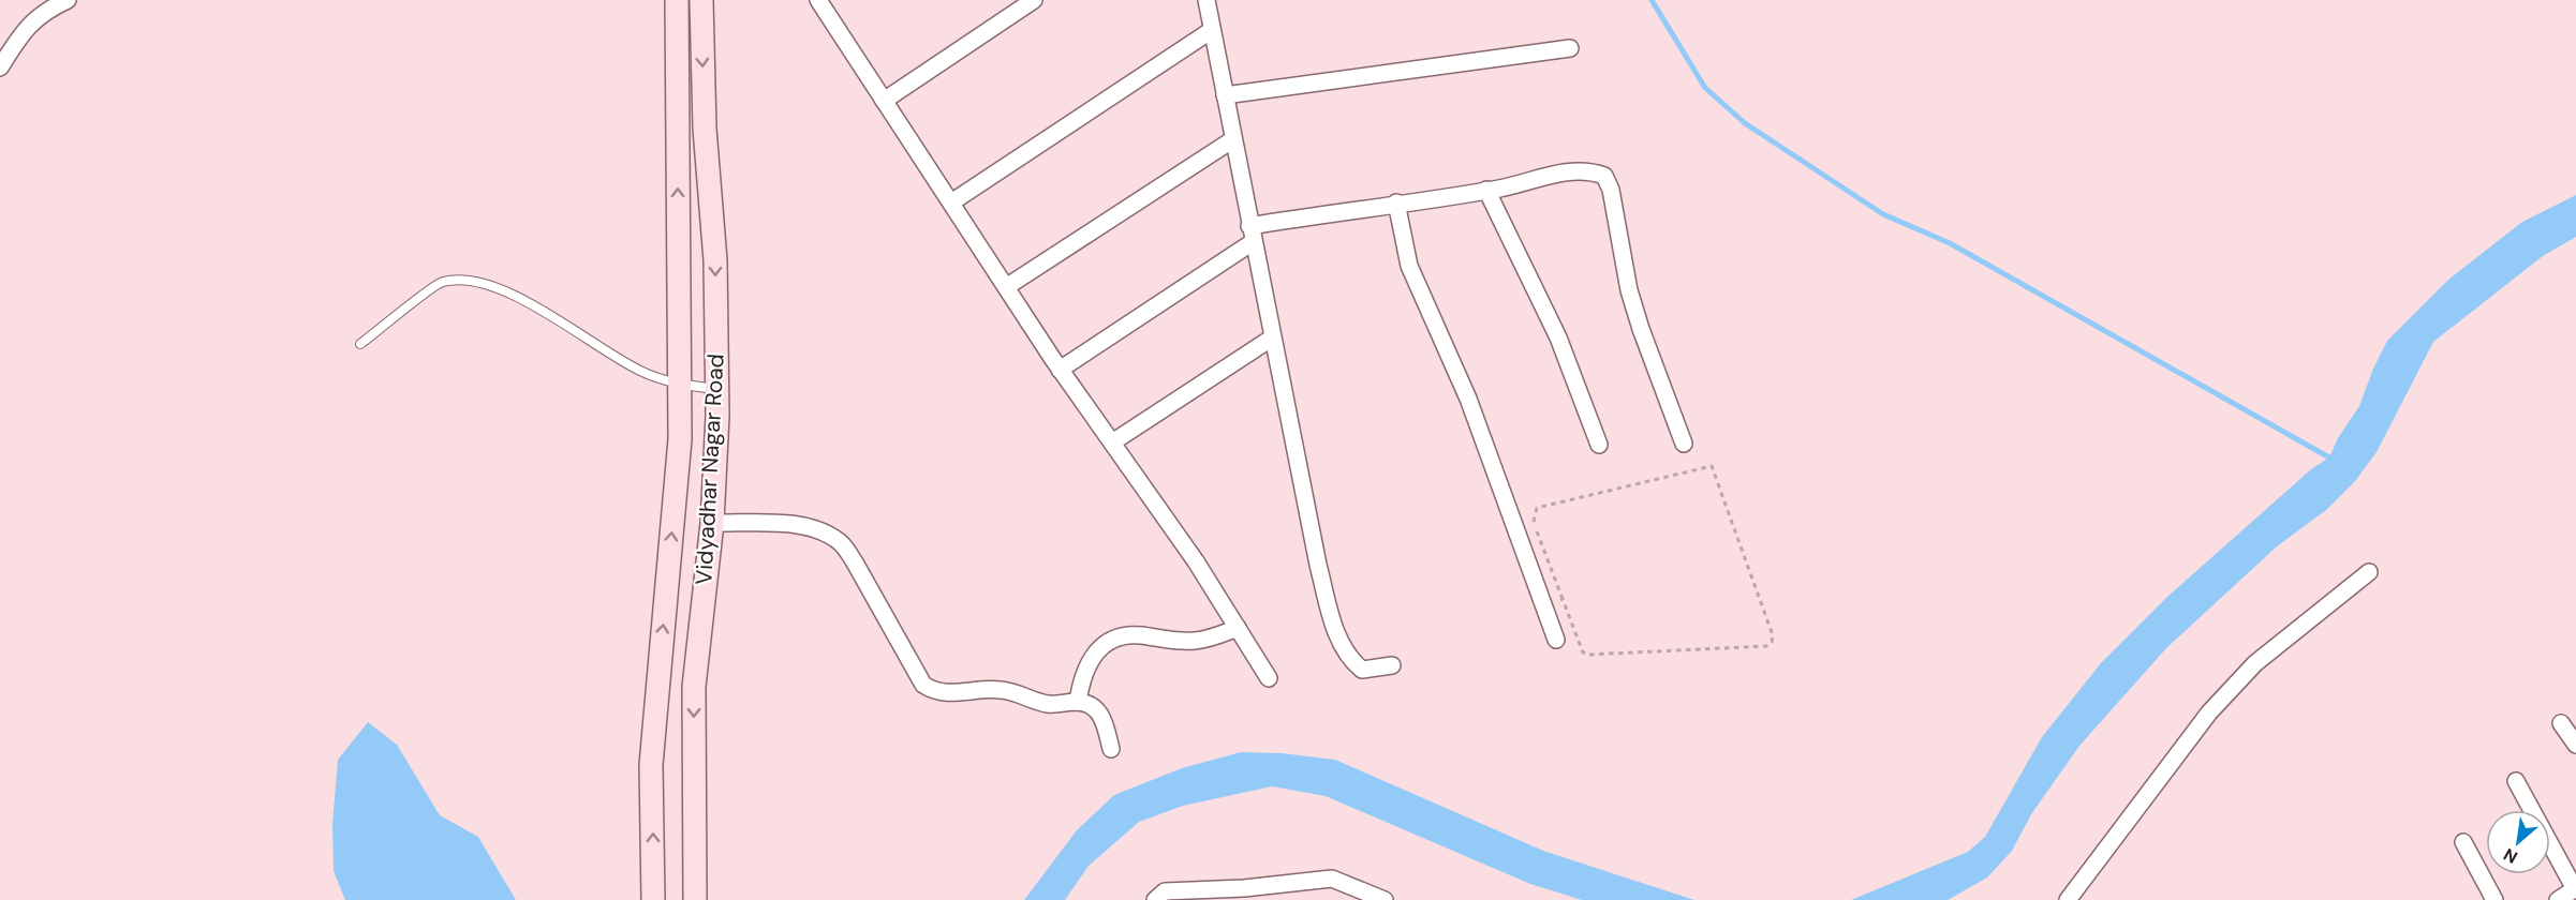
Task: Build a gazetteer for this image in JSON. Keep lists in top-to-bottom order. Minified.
{"streets":{"main road":["Vidyadhar Nagar Road"]},"north":"bottom left"}
